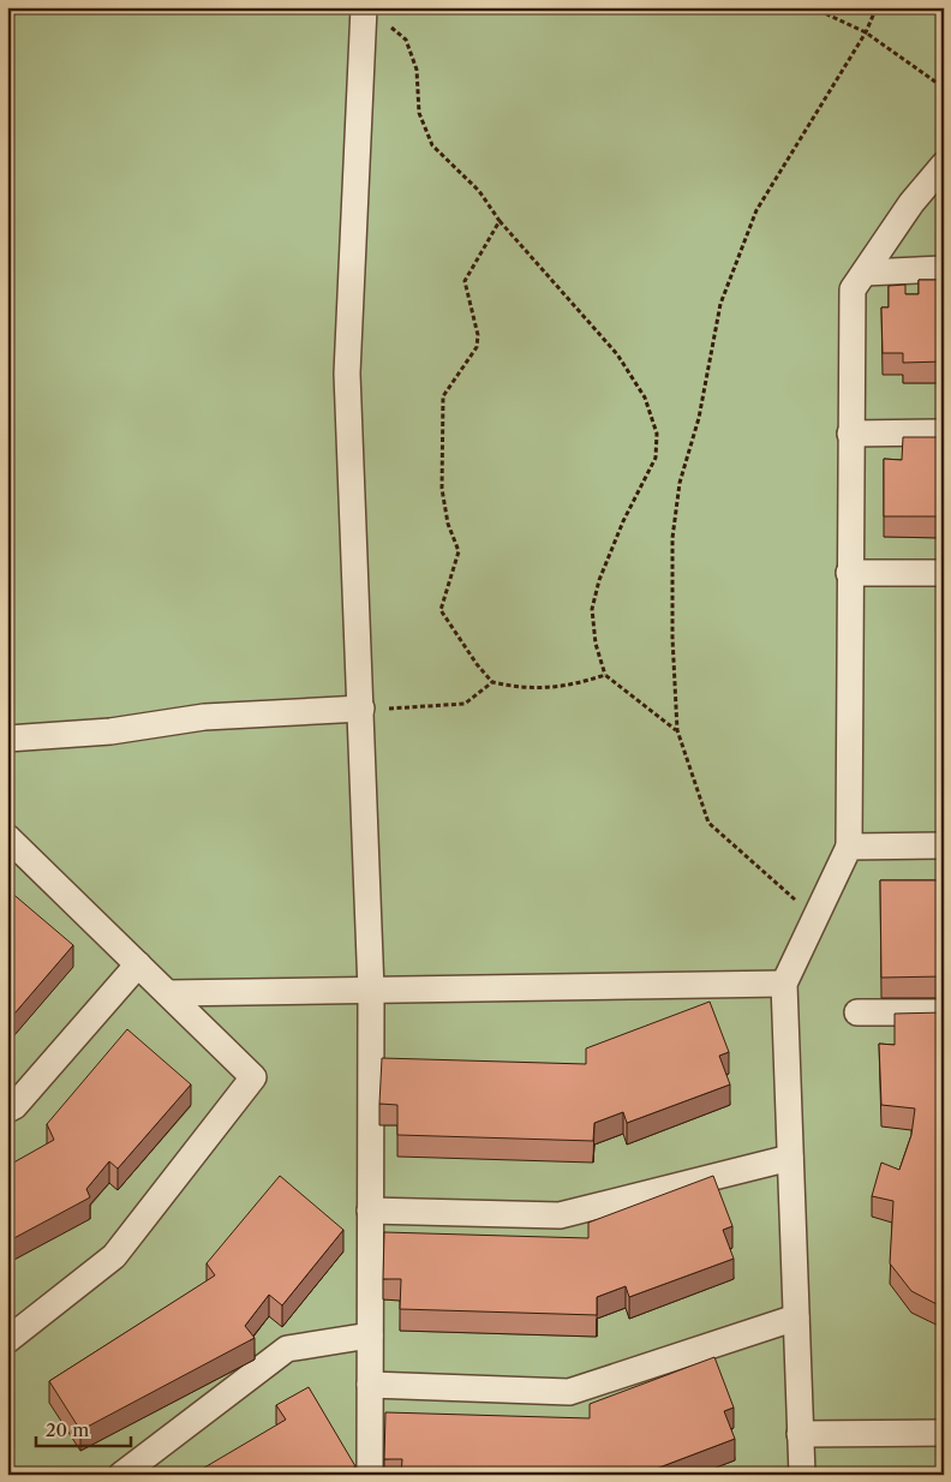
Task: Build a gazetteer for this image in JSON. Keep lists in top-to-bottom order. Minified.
{"scale_bar":"20 m"}
